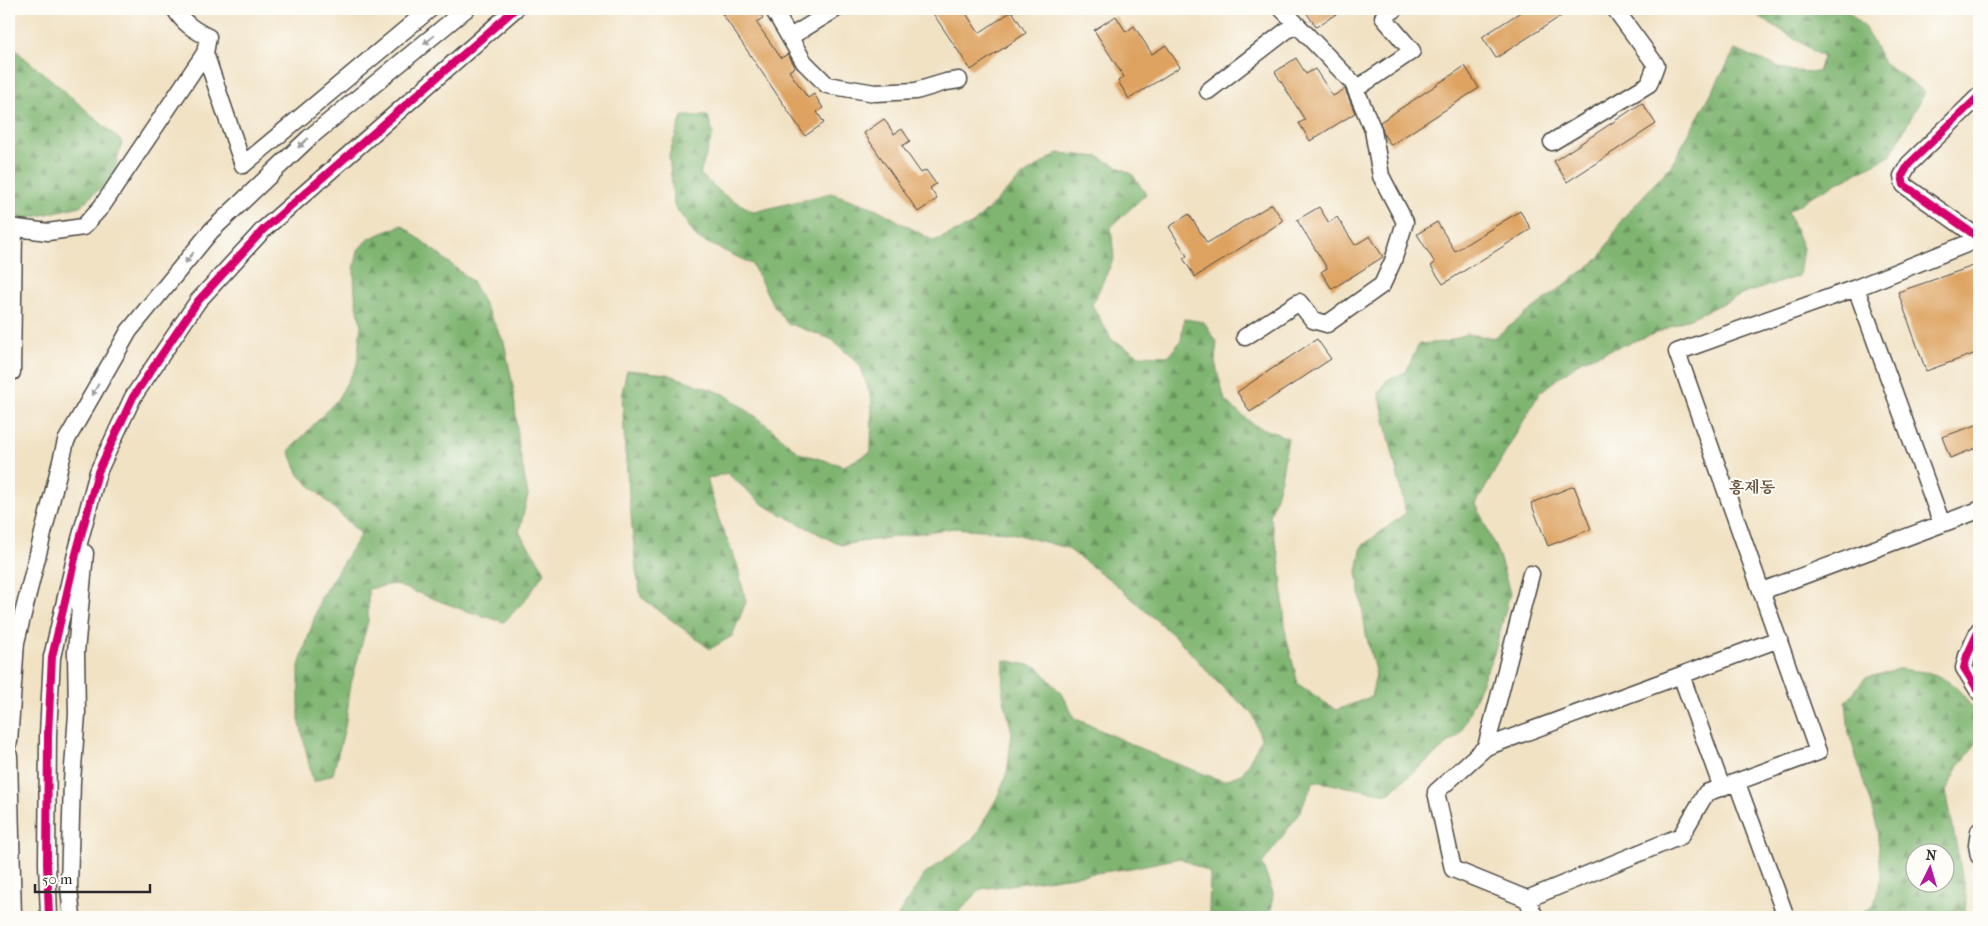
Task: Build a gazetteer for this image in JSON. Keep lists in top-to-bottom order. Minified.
{"districts":["홍제동"],"scale_bar":"50 m","north":"top"}
